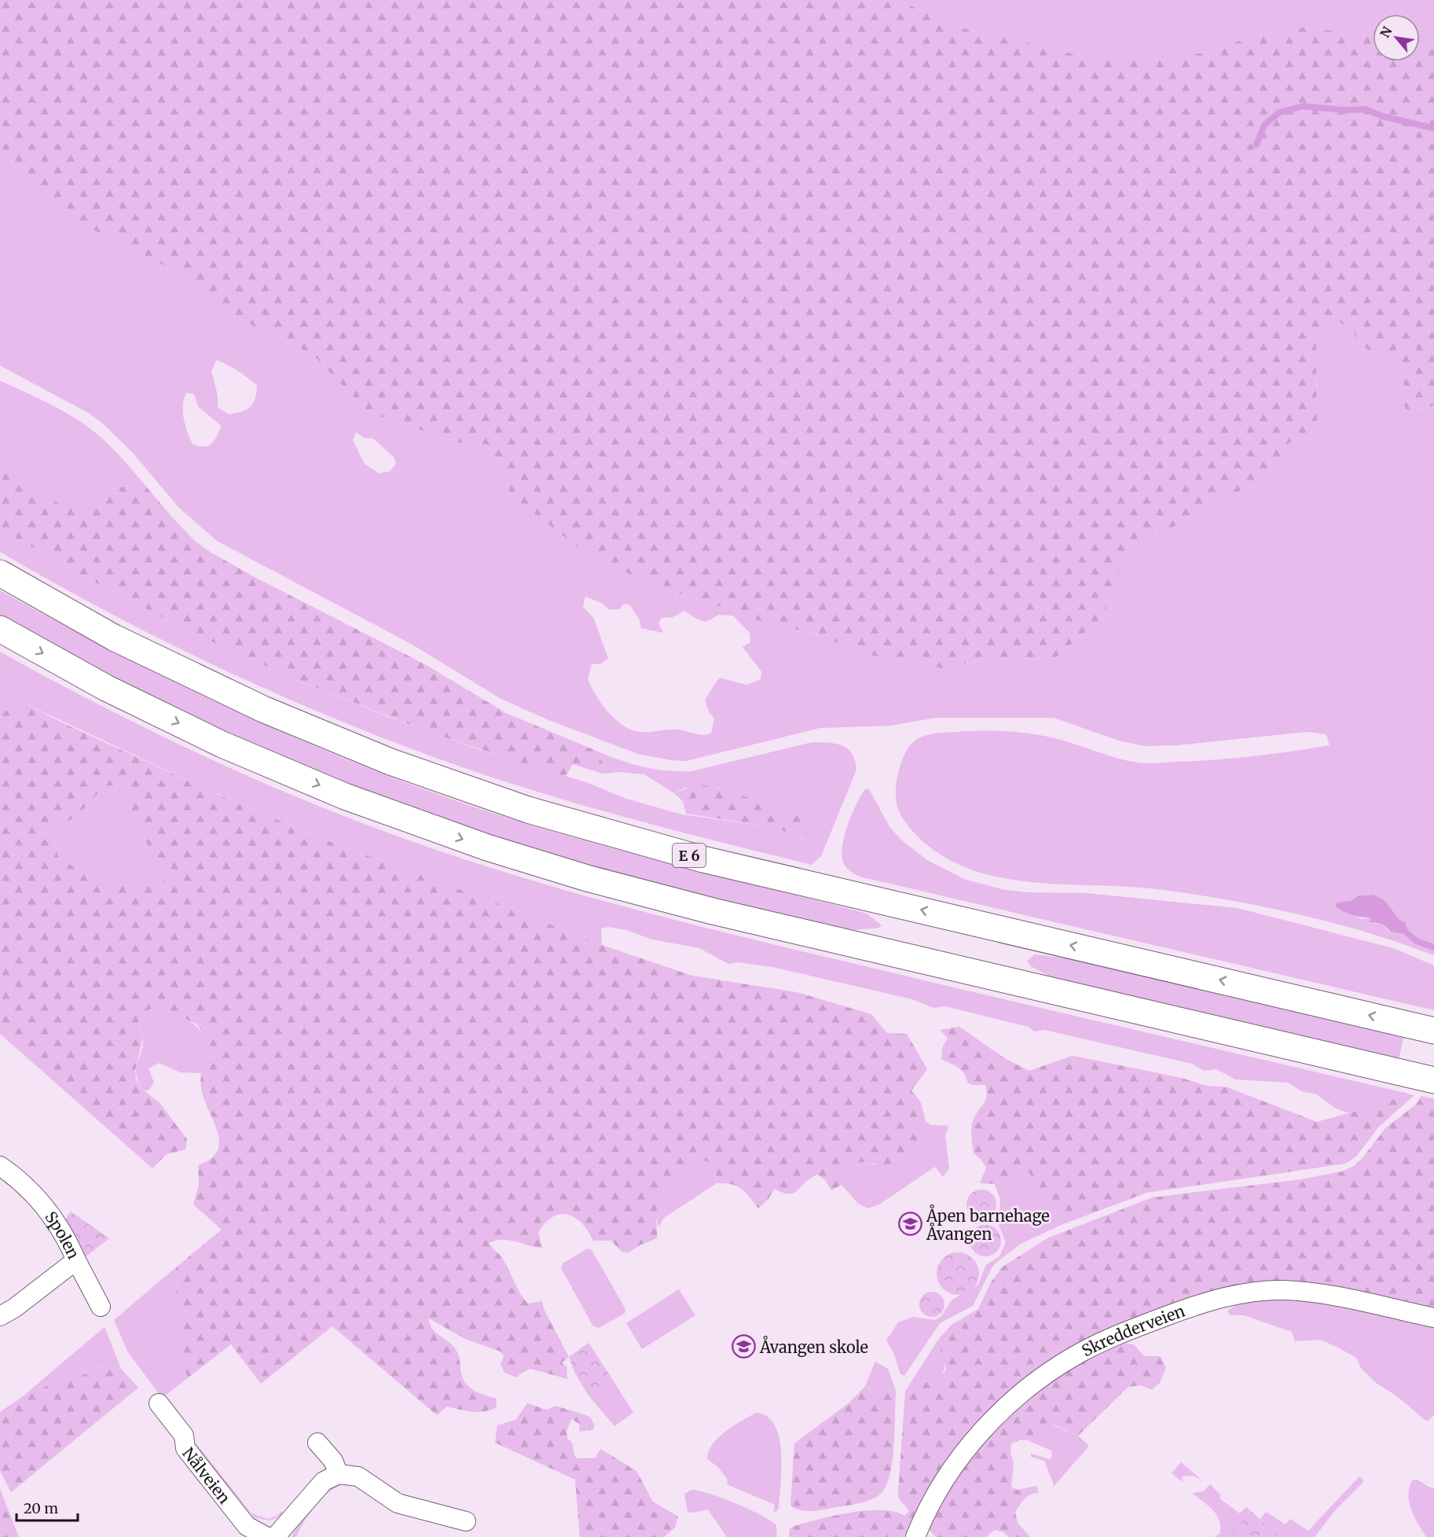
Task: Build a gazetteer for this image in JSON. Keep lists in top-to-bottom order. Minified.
{"streets":{"highway":["E 6"],"street":["Spolen","Skredderveien","Nålveien"]},"places":{"school or university":["Åpen barnehage Åvangen","Åvangen skole"]},"scale_bar":"20 m","north":"top left"}
